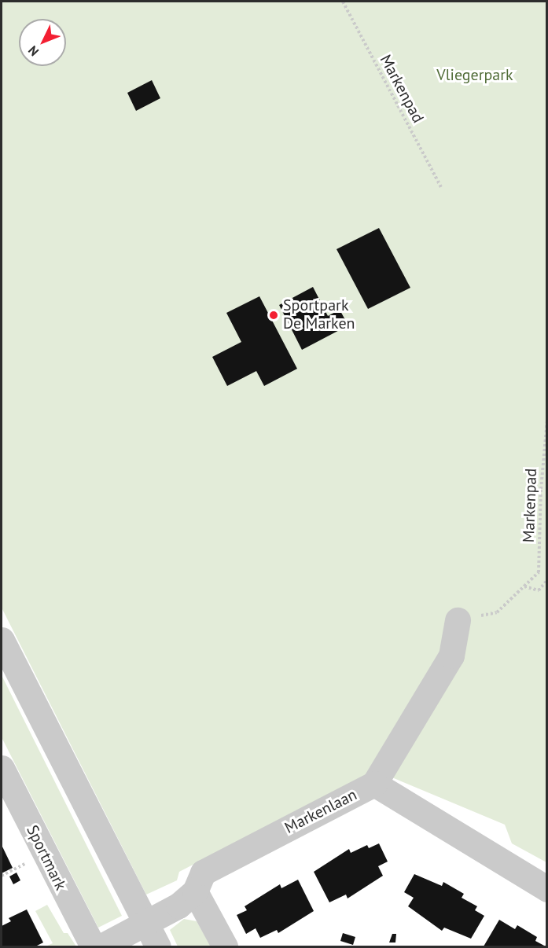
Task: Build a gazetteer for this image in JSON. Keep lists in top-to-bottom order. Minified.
{"streets":{"street":["Markenlaan","Sportmark"],"path":["Markenpad"]},"parks":["Vliegerpark"],"places":["Sportpark De Marken"],"north":"bottom left"}
